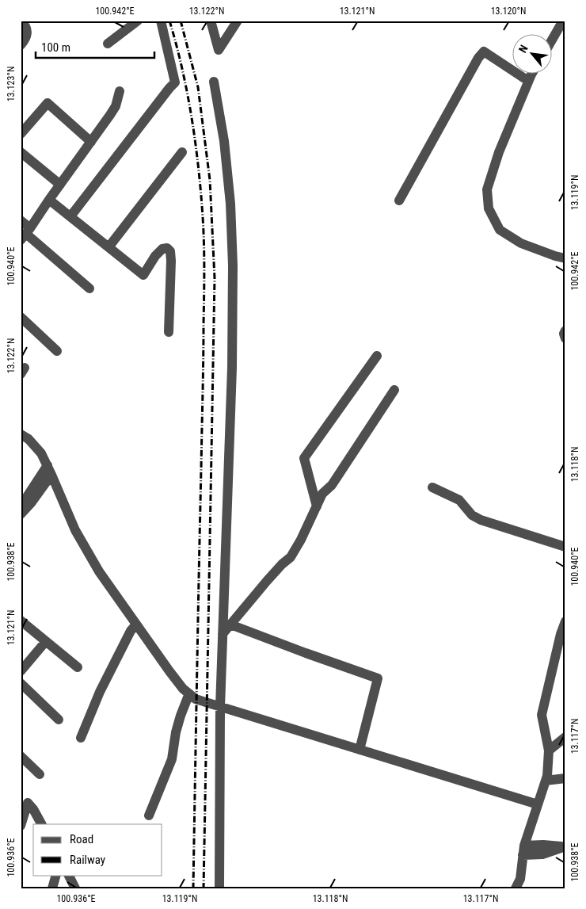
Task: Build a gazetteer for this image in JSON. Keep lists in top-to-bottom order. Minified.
{"legend":["Road","Railway"],"scale_bar":"100 m","north":"top left","coordinates":["100.942°E","13.122°N","13.121°N","13.120°N","13.123°N","13.119°N","100.940°E","13.118°N","100.938°E","13.117°N","100.936°E"]}
